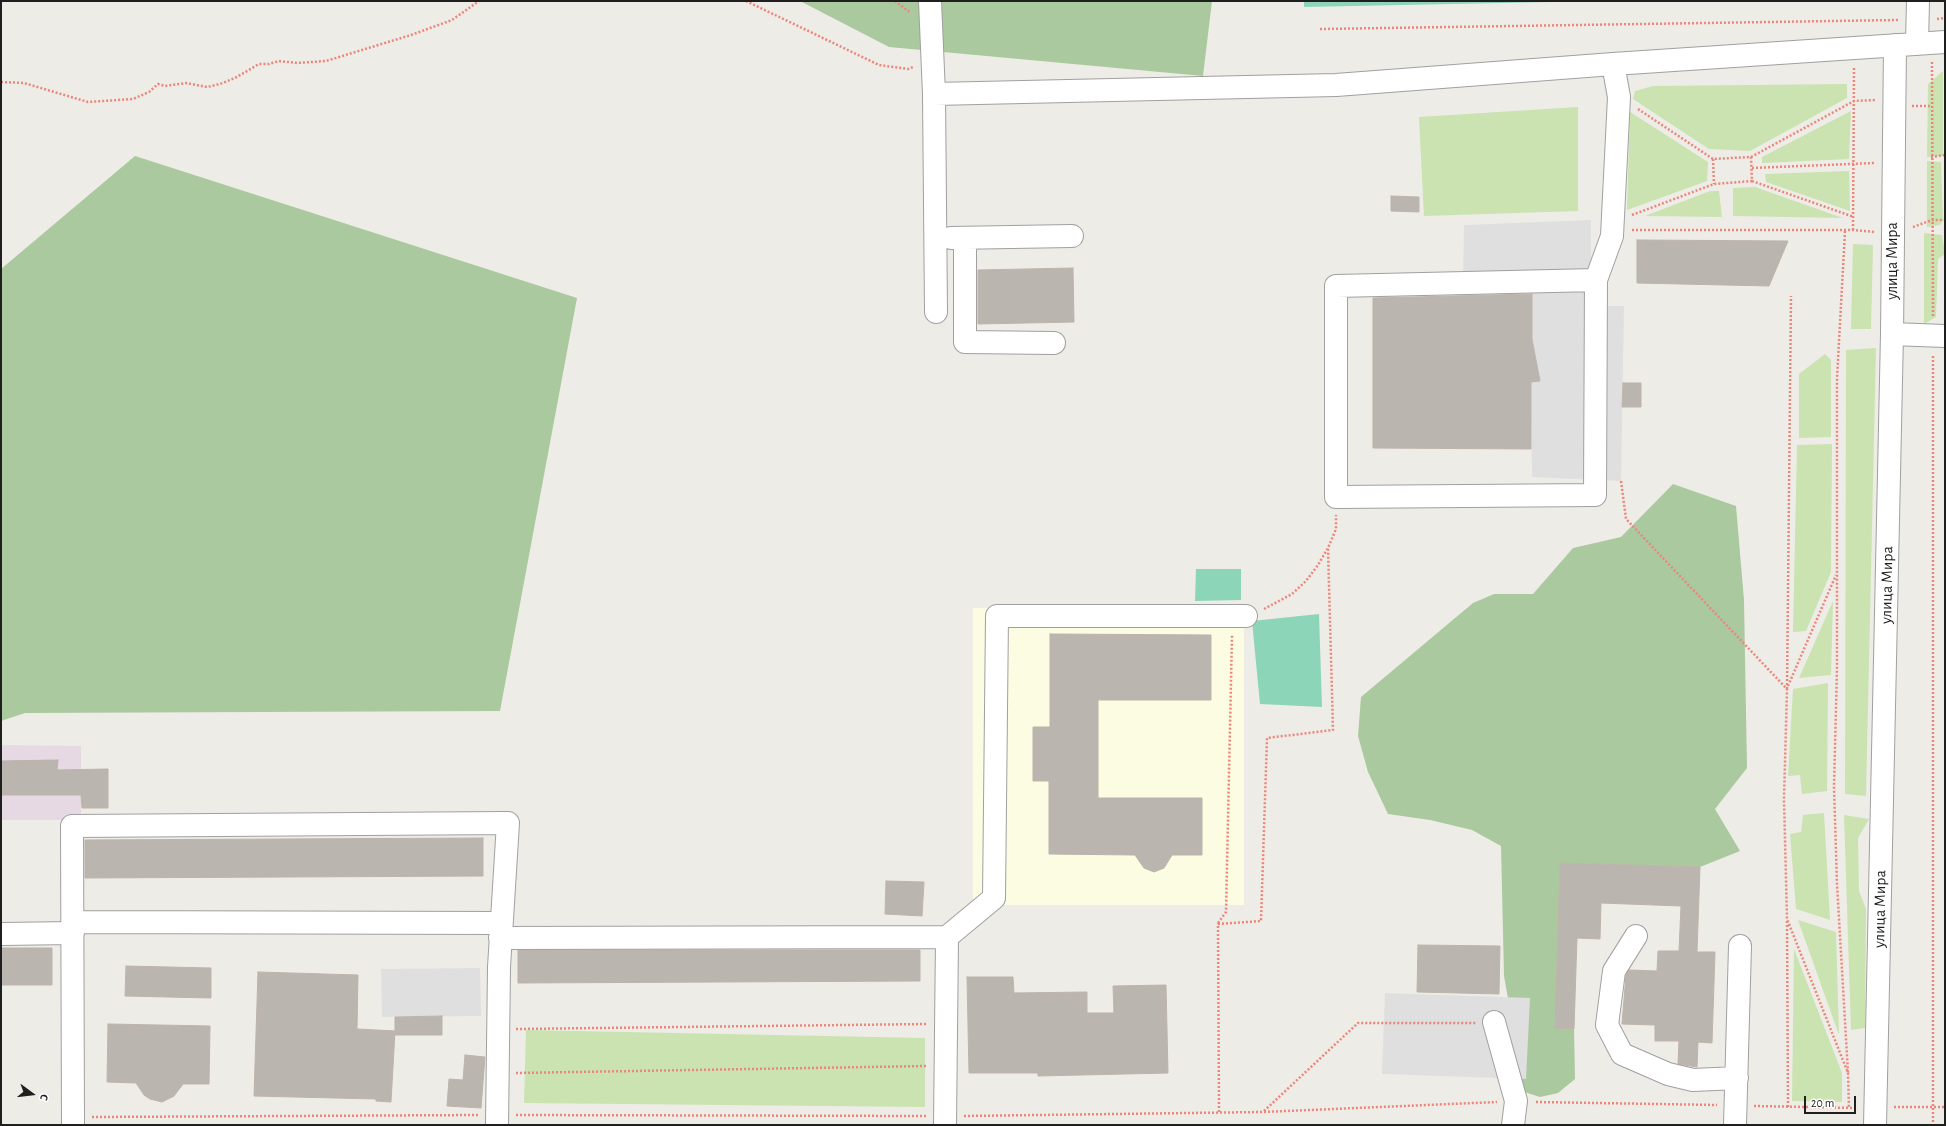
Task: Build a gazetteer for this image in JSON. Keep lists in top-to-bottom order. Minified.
{"streets":{"street":["улица Мира"]},"scale_bar":"20 m","north":"right"}
